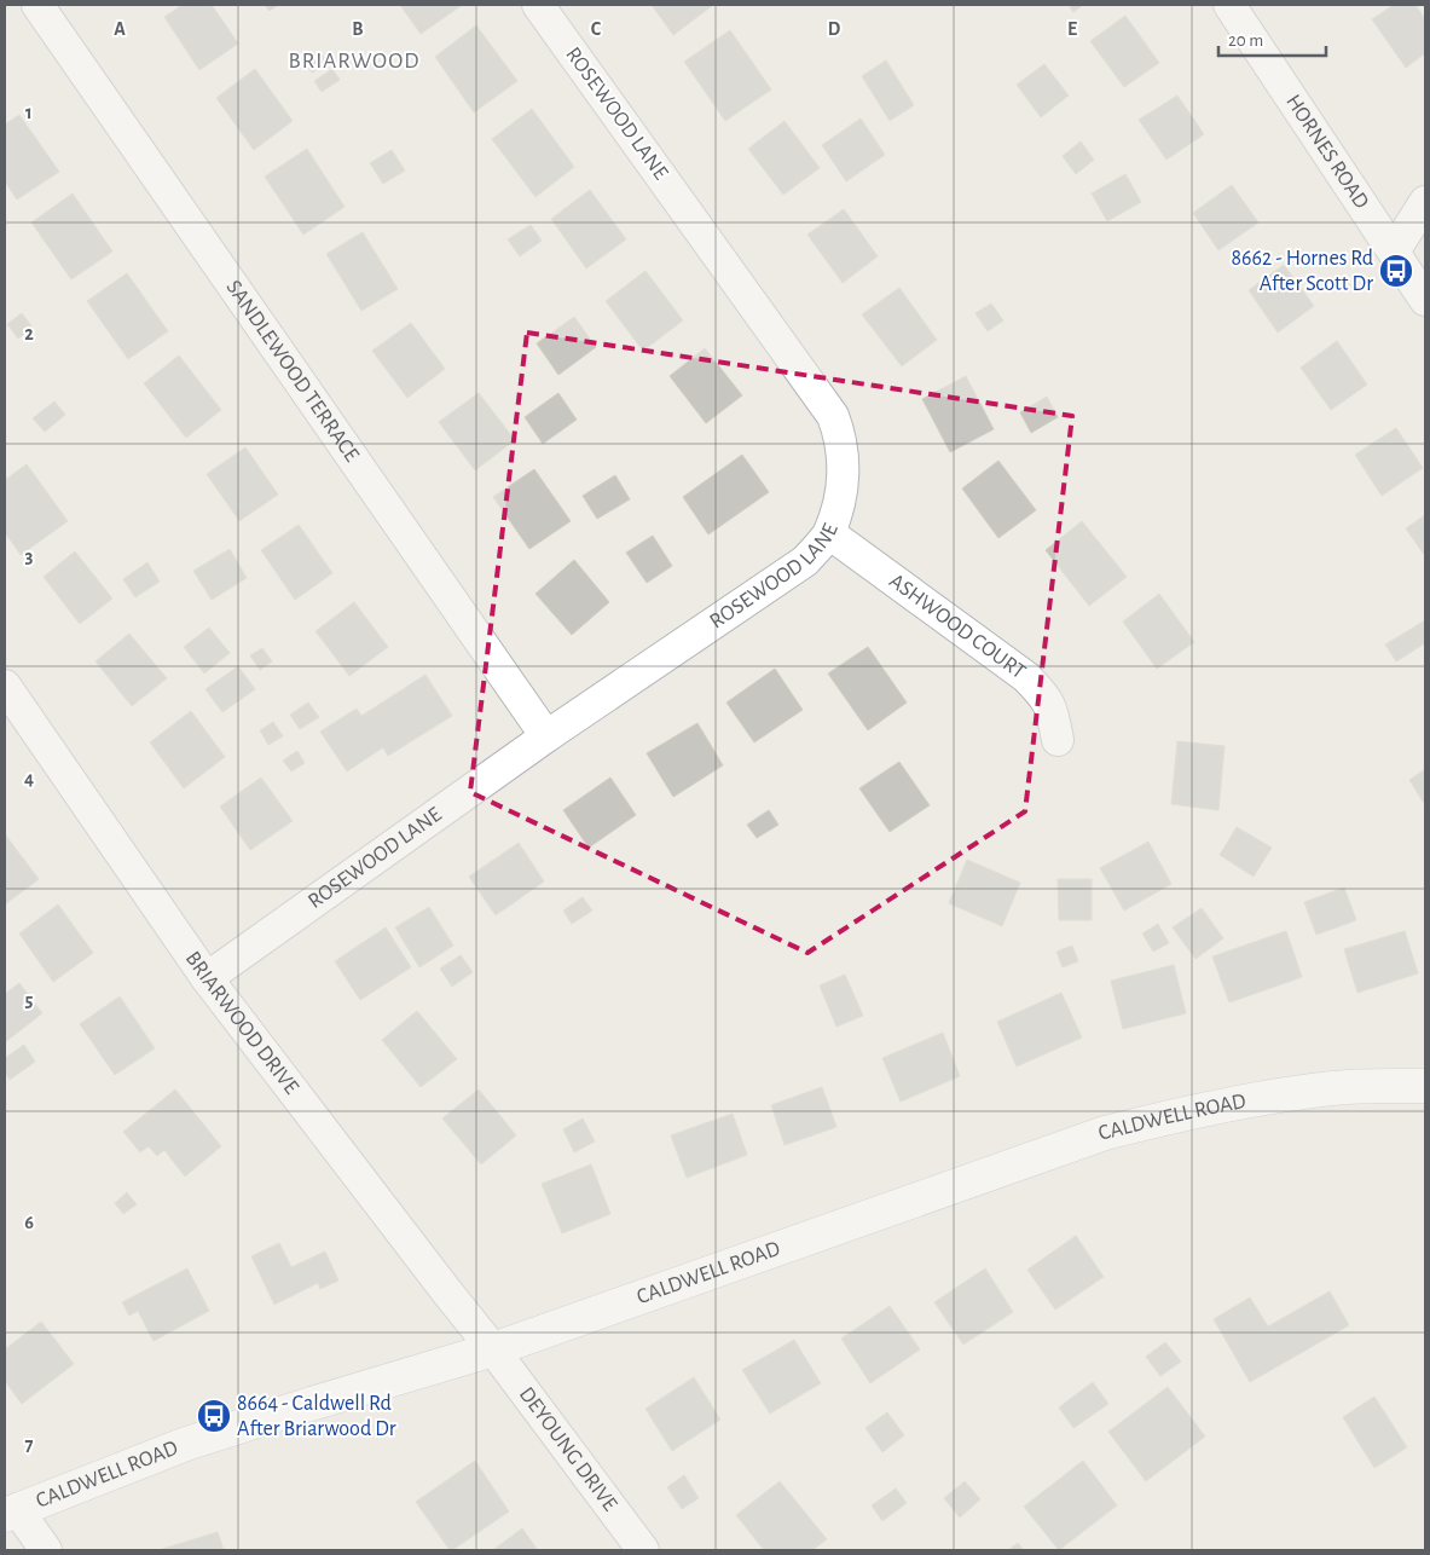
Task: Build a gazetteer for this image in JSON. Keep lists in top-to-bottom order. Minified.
{"streets":{"street":["ROSEWOOD LANE","HORNES ROAD","SANDLEWOOD TERRACE","ASHWOOD COURT","BRIARWOOD DRIVE","CALDWELL ROAD","DEYOUNG DRIVE"]},"crossings":[["ROSEWOOD LANE","SANDLEWOOD TERRACE"],["ROSEWOOD LANE","ASHWOOD COURT"],["ROSEWOOD LANE","BRIARWOOD DRIVE"],["BRIARWOOD DRIVE","CALDWELL ROAD"],["BRIARWOOD DRIVE","DEYOUNG DRIVE"],["CALDWELL ROAD","DEYOUNG DRIVE"]],"districts":["BRIARWOOD"],"places":{"bus stop":["8662 - Hornes Rd After Scott Dr","8664 - Caldwell Rd After Briarwood Dr"]},"scale_bar":"20 m","grid":{"columns":["A","B","C","D","E"],"rows":["1","2","3","4","5","6","7"]}}
